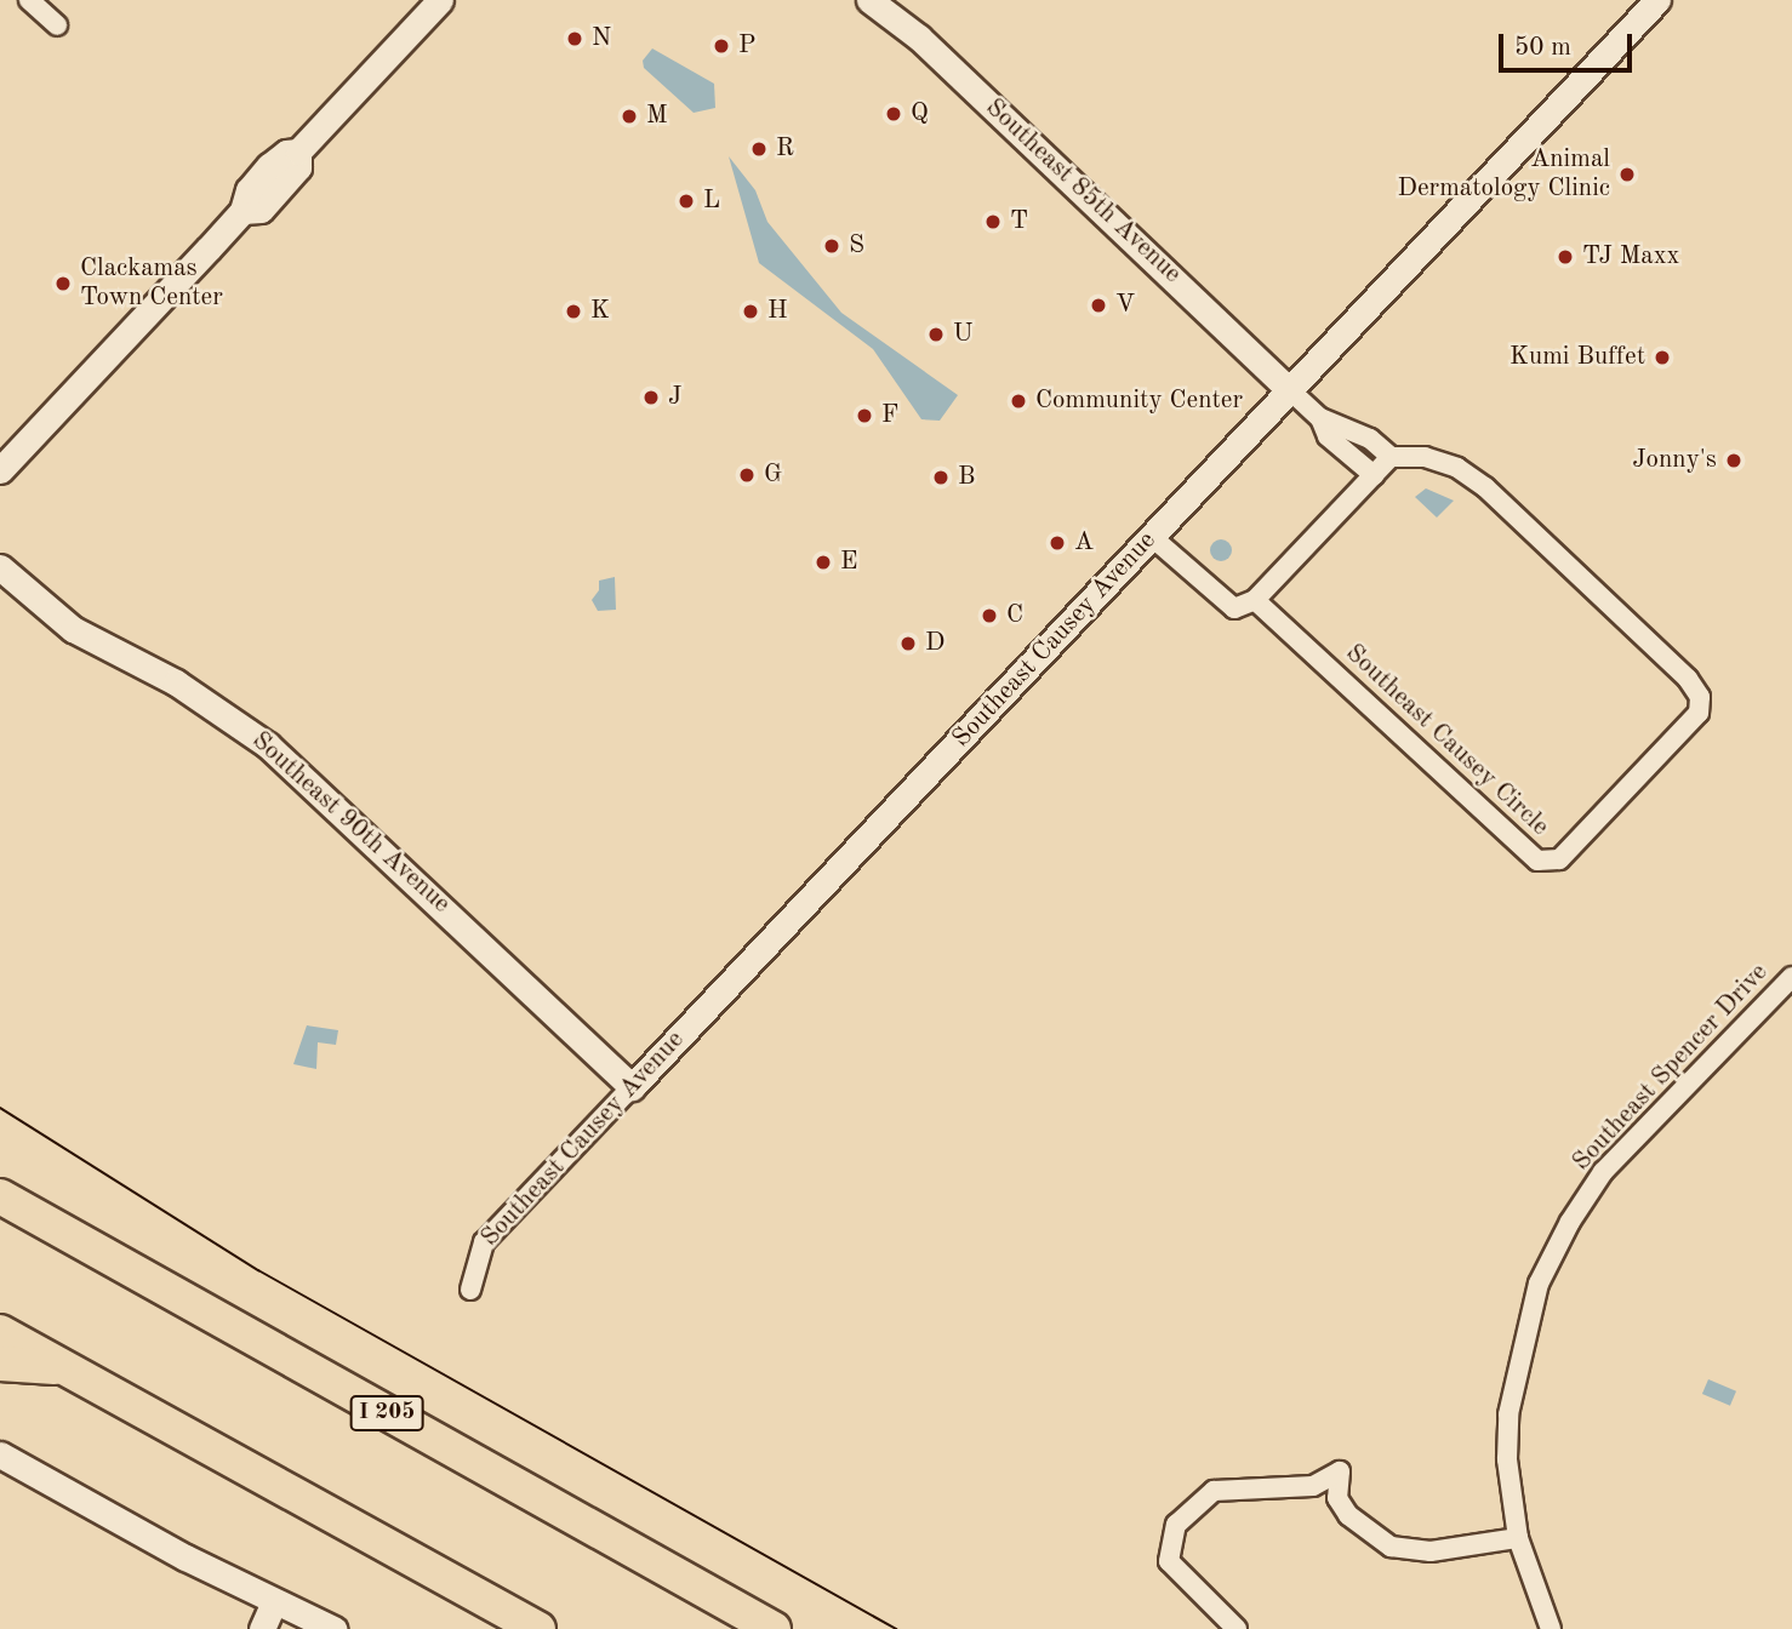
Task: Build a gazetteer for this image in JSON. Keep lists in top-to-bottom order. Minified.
{"streets":{"highway":["I 205"],"street":["Southeast 85th Avenue","Southeast Causey Avenue","Southeast Causey Circle","Southeast 90th Avenue","Southeast Spencer Drive"]},"crossings":[["Southeast 85th Avenue","Southeast Causey Avenue"],["Southeast Causey Avenue","Southeast 90th Avenue"]],"places":["N","P","Q","M","R","Animal Dermatology Clinic","L","T","S","TJ Maxx","Clackamas Town Center","V","K","H","U","Kumi Buffet","J","Community Center","F","Jonny's","G","B","A","E","C","D"],"scale_bar":"50 m"}
